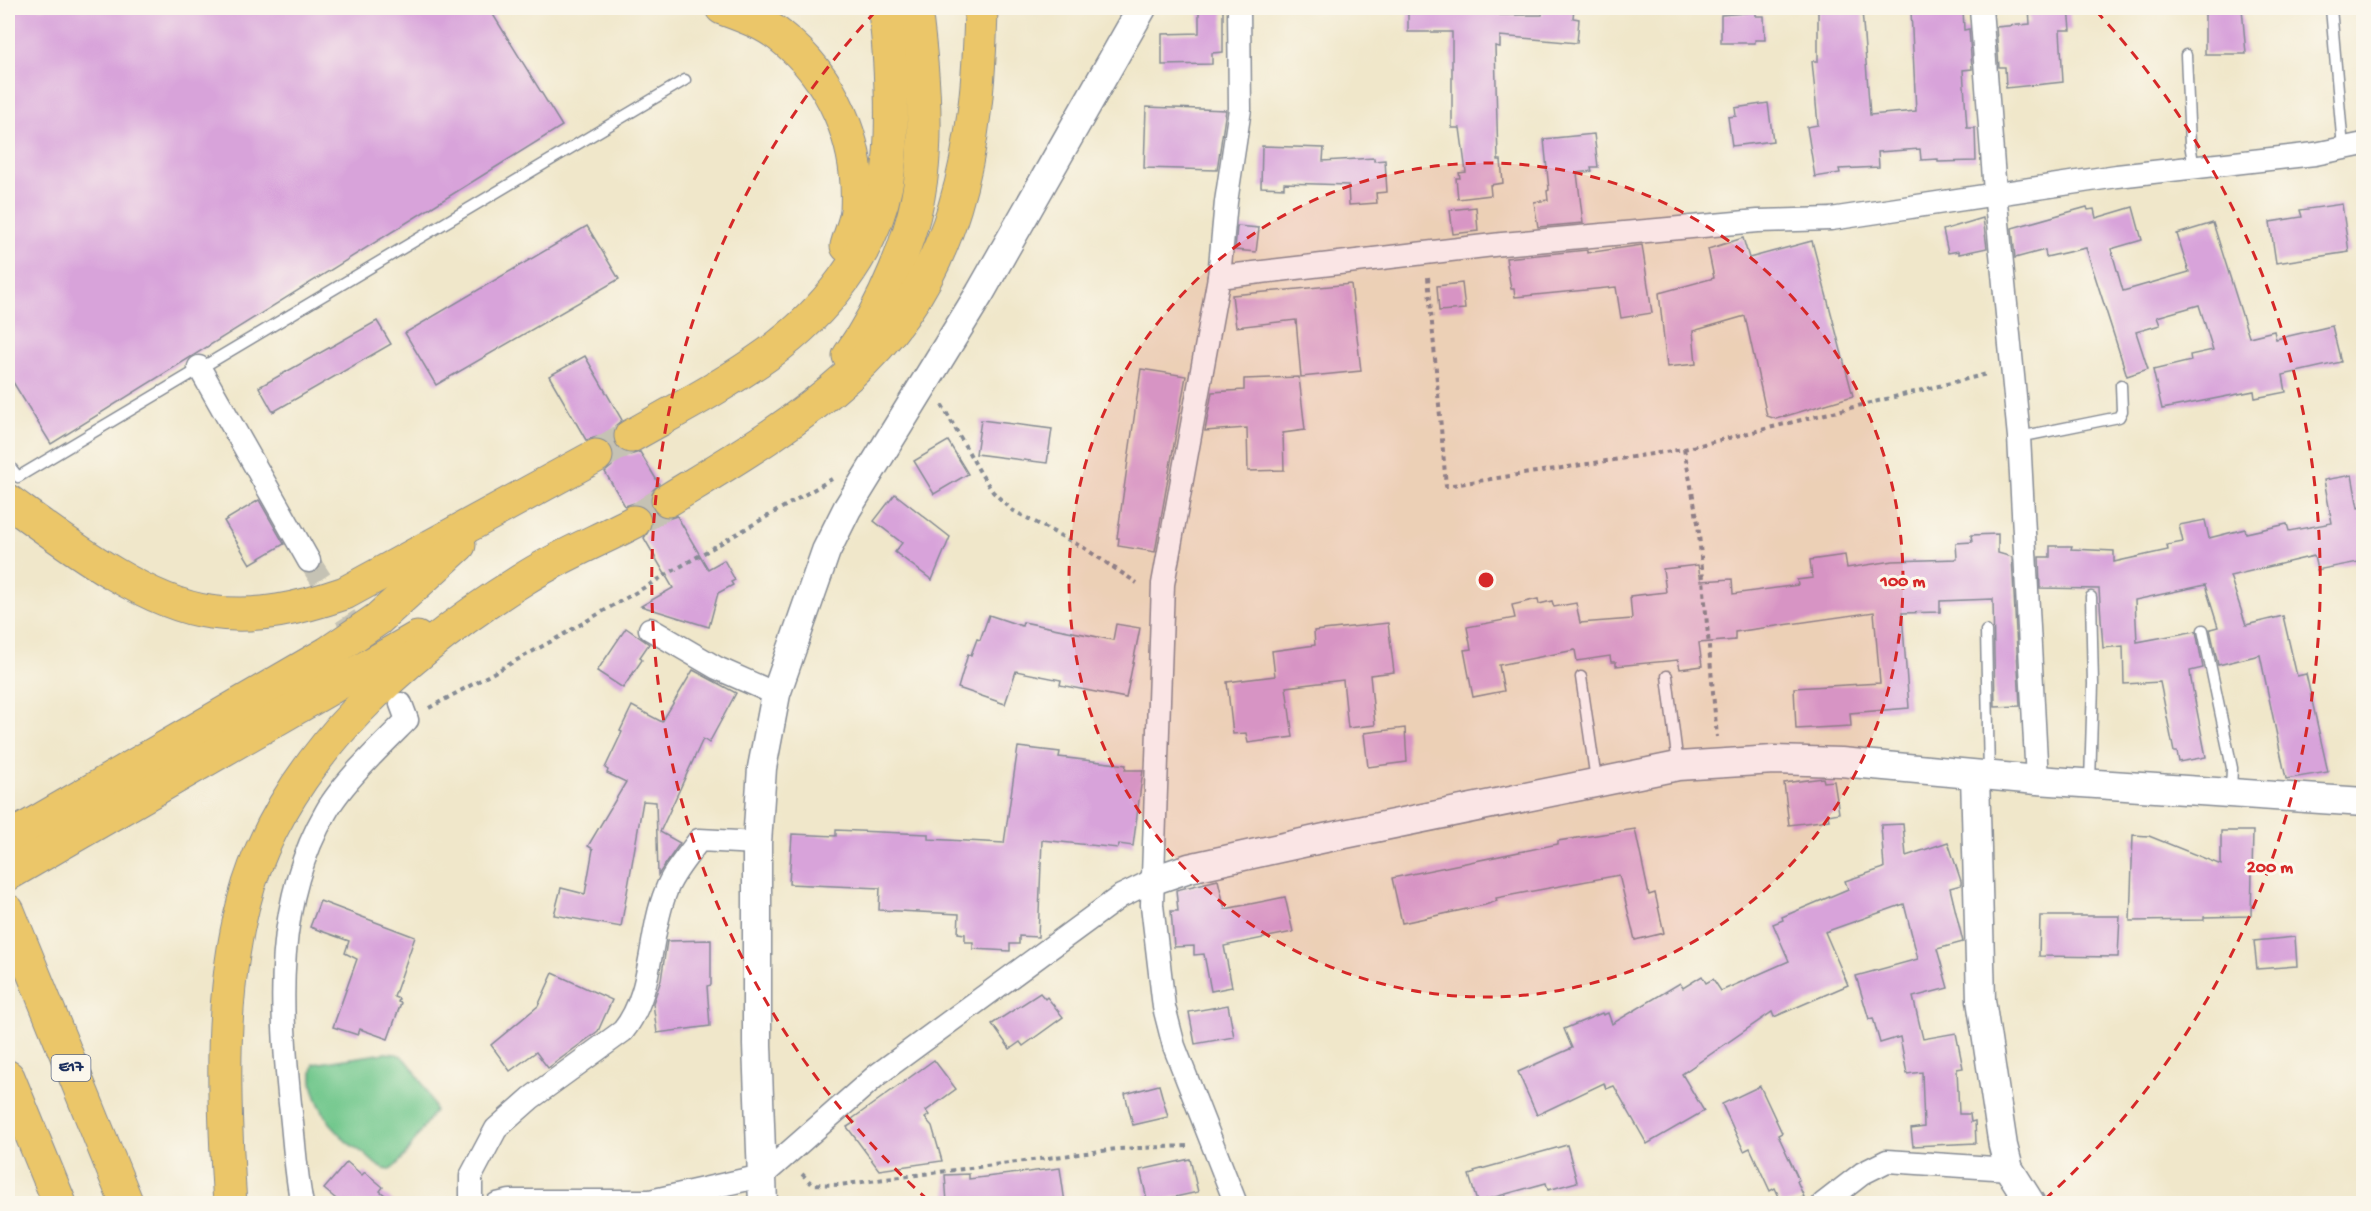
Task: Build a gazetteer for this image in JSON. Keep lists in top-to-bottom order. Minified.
{"streets":{"highway":["E17"]},"rings":["100 m","200 m"]}
